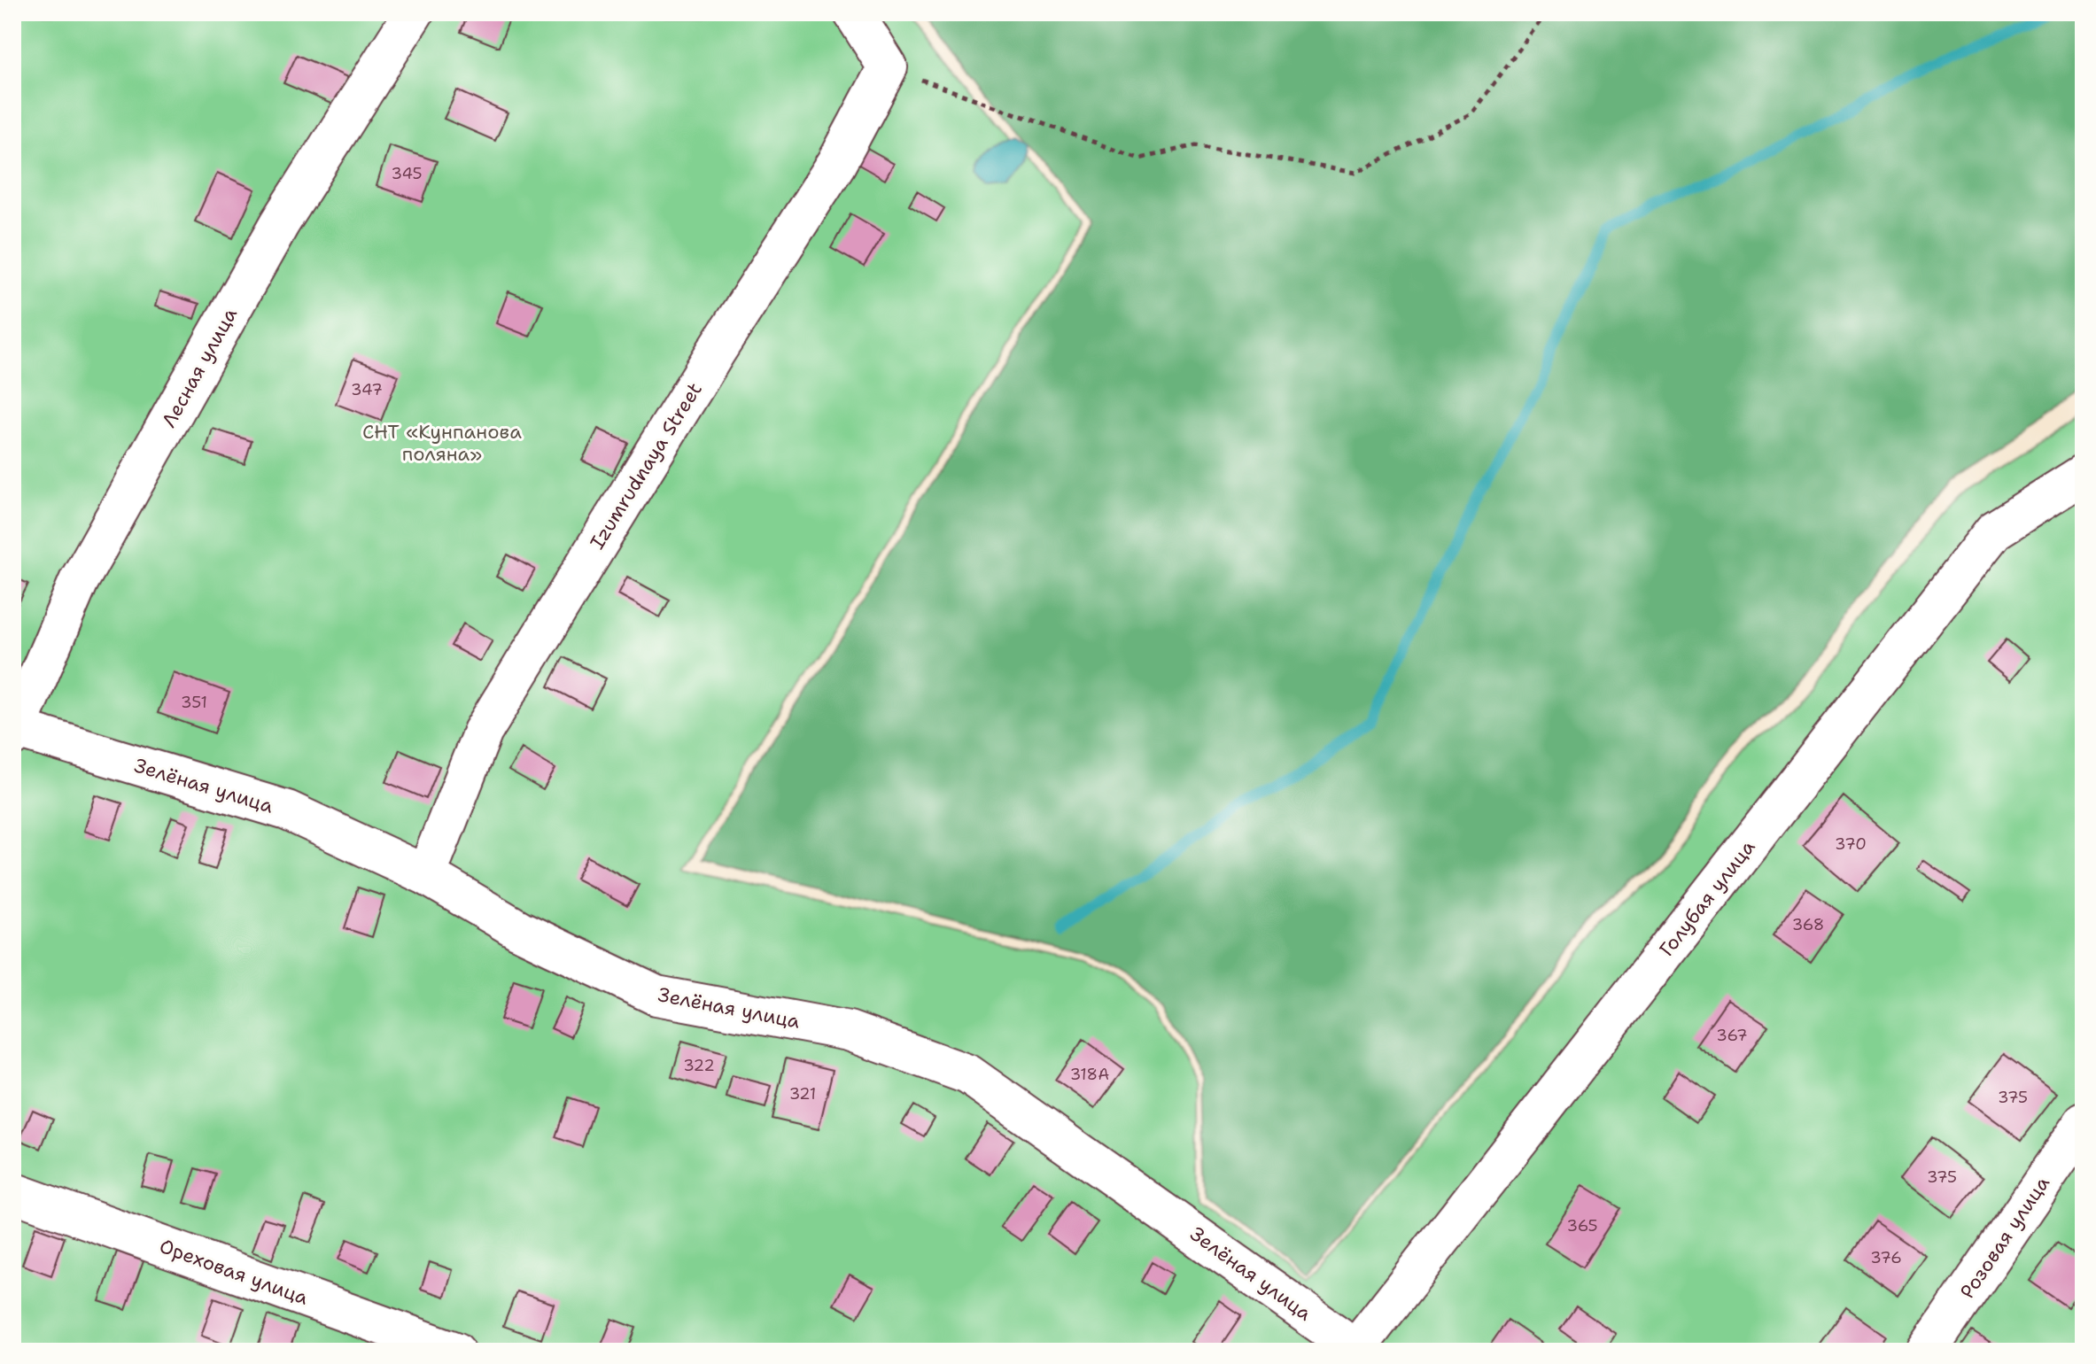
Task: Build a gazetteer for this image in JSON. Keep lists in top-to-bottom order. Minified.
{"streets":{"street":["Лесная улица","Izumrudnaya Street","Зелёная улица","Голубая улица","Розовая улица","Ореховая улица"]},"crossings":[["Лесная улица","Зелёная улица"],["Izumrudnaya Street","Зелёная улица"],["Зелёная улица","Голубая улица"]],"parks":["СНТ «Кунпанова поляна»"],"house_numbers":["345","347","351","370","368","367","322","318А","321","375","375","365","376"]}
